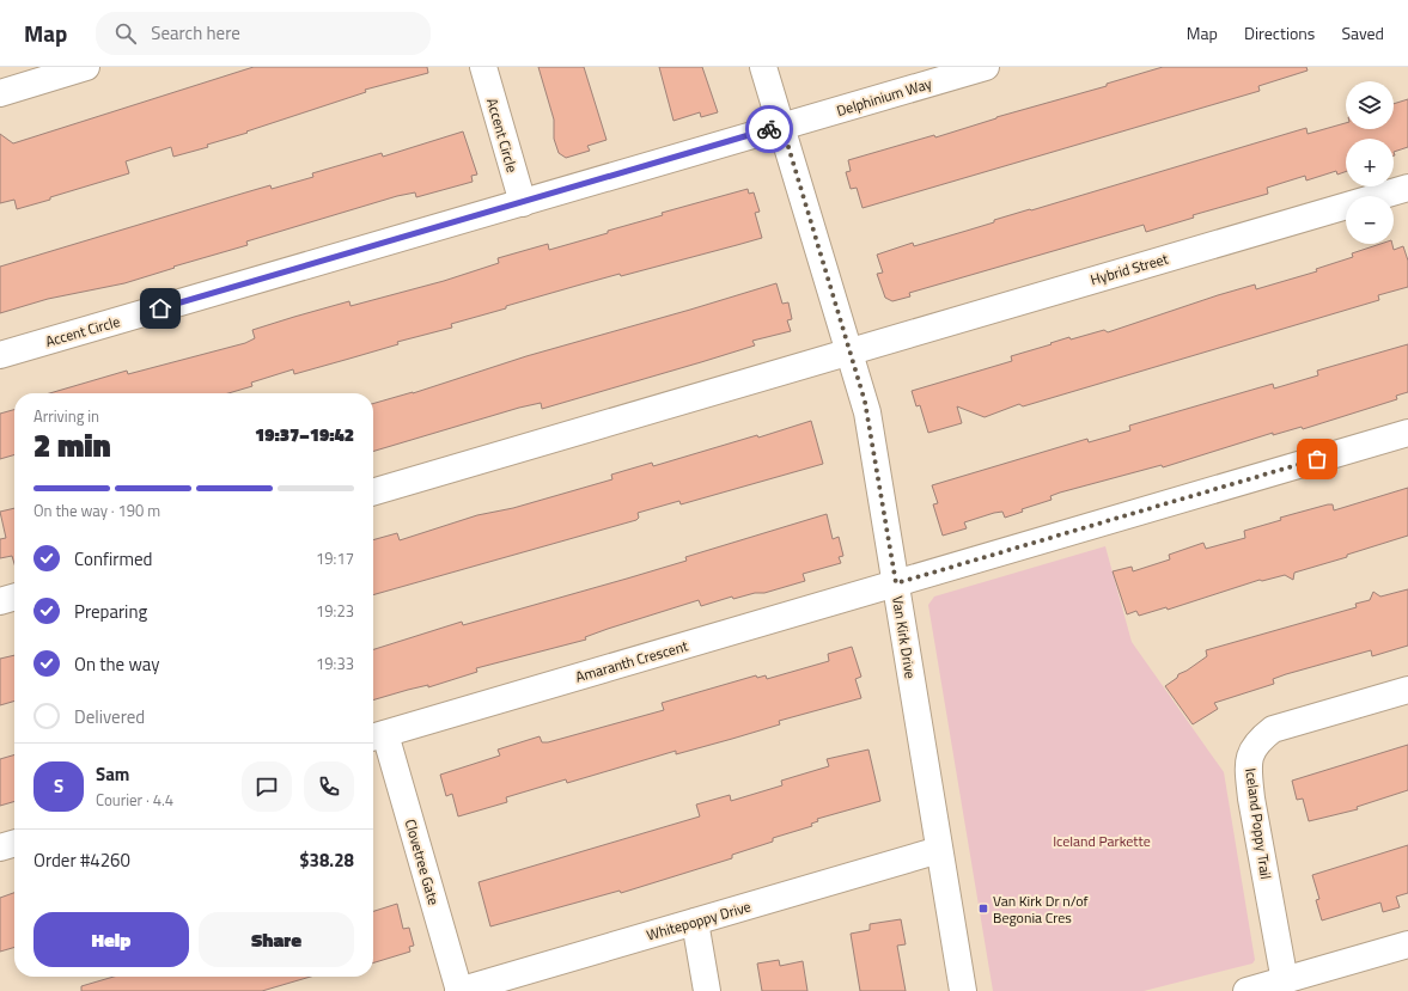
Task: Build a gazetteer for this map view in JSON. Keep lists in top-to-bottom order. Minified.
{"streets":{"street":["Delphinium Way","Accent Circle","Hybrid Street","Van Kirk Drive","Amaranth Crescent","Iceland Poppy Trail","Clovetree Gate","Whitepoppy Drive"]},"crossings":[["Delphinium Way","Accent Circle"],["Delphinium Way","Van Kirk Drive"],["Accent Circle","Van Kirk Drive"],["Hybrid Street","Van Kirk Drive"],["Van Kirk Drive","Amaranth Crescent"],["Van Kirk Drive","Whitepoppy Drive"],["Amaranth Crescent","Clovetree Gate"],["Clovetree Gate","Whitepoppy Drive"]],"parks":["Iceland Parkette"],"places":{"transit":["Van Kirk Dr n/of Begonia Cres"]},"page":{"header":"Map","search":"Search here","nav":["Map","Directions","Saved"],"map_buttons":["+","−"],"heading":["2 min","Arriving in","19:37–19:42"],"panel":["Sam","Courier · 4.4","Order #4260","$38.28"],"bar":"On the way · 190 m","list":[["Confirmed","19:17"],["Preparing","19:23"],["On the way","19:33"],"Delivered"],"round":"S","buttons":["Help","Share"]}}
